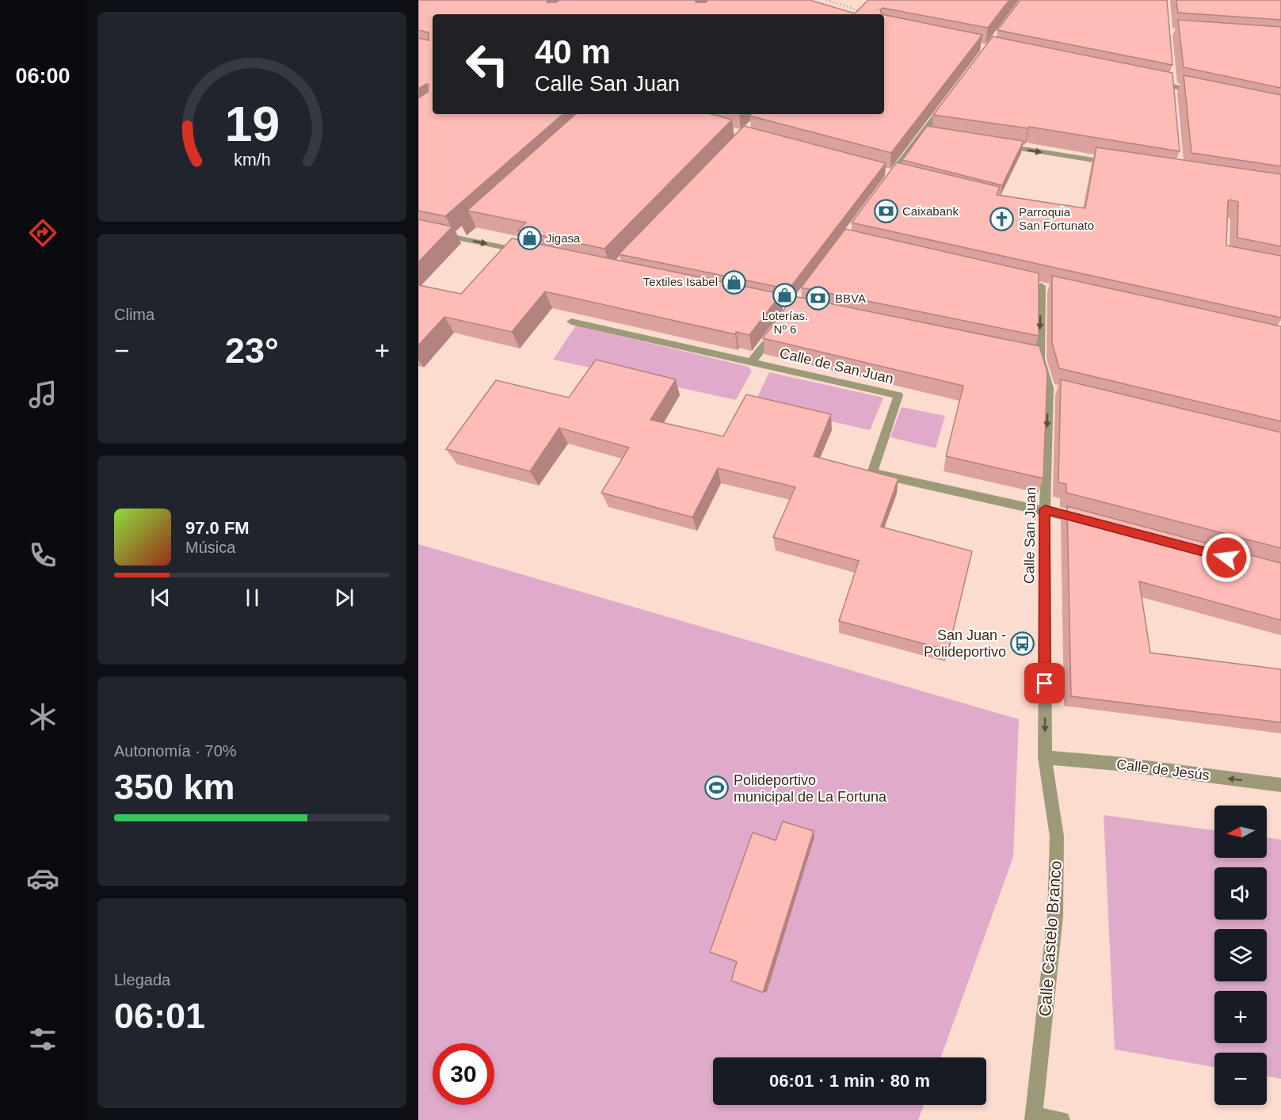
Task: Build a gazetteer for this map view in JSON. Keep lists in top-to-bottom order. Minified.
{"streets":{"street":["Calle de San Juan","Calle San Juan","Calle de Jesús","Calle Castelo Branco"]},"crossings":[["Calle de San Juan","Calle San Juan"],["Calle San Juan","Calle de Jesús"],["Calle San Juan","Calle Castelo Branco"],["Calle de Jesús","Calle Castelo Branco"]],"one_way":["Calle San Juan","Calle de Jesús"],"places":{"bank":["Caixabank","BBVA"],"church":["Parroquia San Fortunato"],"shop":["Jigasa","Textiles Isabel","Loterías. Nº 6"],"bus stop":["San Juan - Polideportivo"],"sports":["Polideportivo municipal de La Fortuna"]},"north":"left","page":{"tabs":"06:00","turn":["40 m","Calle San Juan"],"tile":["Clima",["Autonomía · 70%","350 km"],["Llegada","06:01"]],"heat":["−","23°","+"],"song":["97.0 FM","Música"],"map_buttons":["+","−"],"limit":"30","trip":"06:01 · 1 min · 80 m","gauge":["19","km/h"]}}
